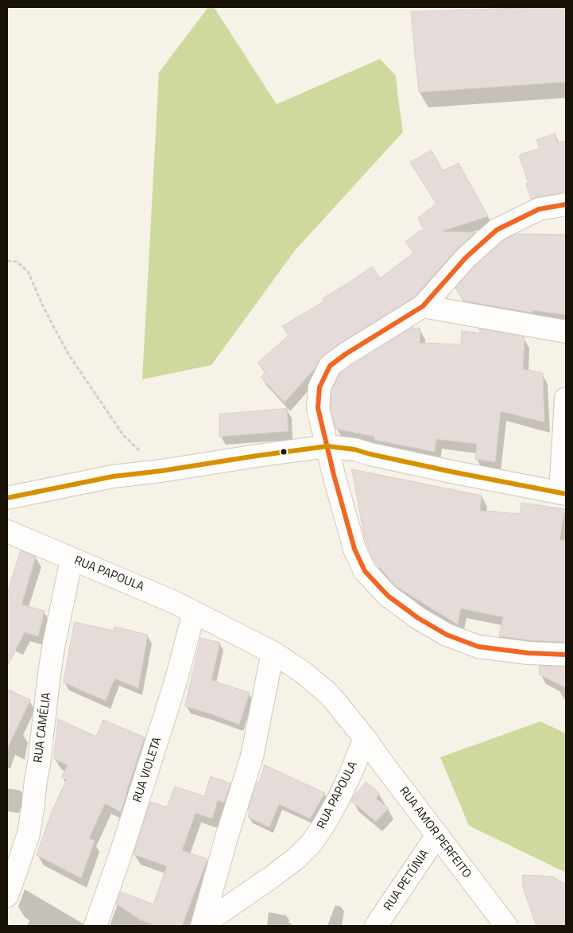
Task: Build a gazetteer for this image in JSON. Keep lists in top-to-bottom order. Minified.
{"streets":{"street":["RUA PAPOULA","RUA CAMÉLIA","RUA VIOLETA","RUA AMOR PERFEITO","RUA PETÚNIA"]},"crossings":[["RUA PAPOULA","RUA CAMÉLIA"],["RUA PAPOULA","RUA VIOLETA"],["RUA PAPOULA","RUA AMOR PERFEITO"],["RUA AMOR PERFEITO","RUA PETÚNIA"]]}
